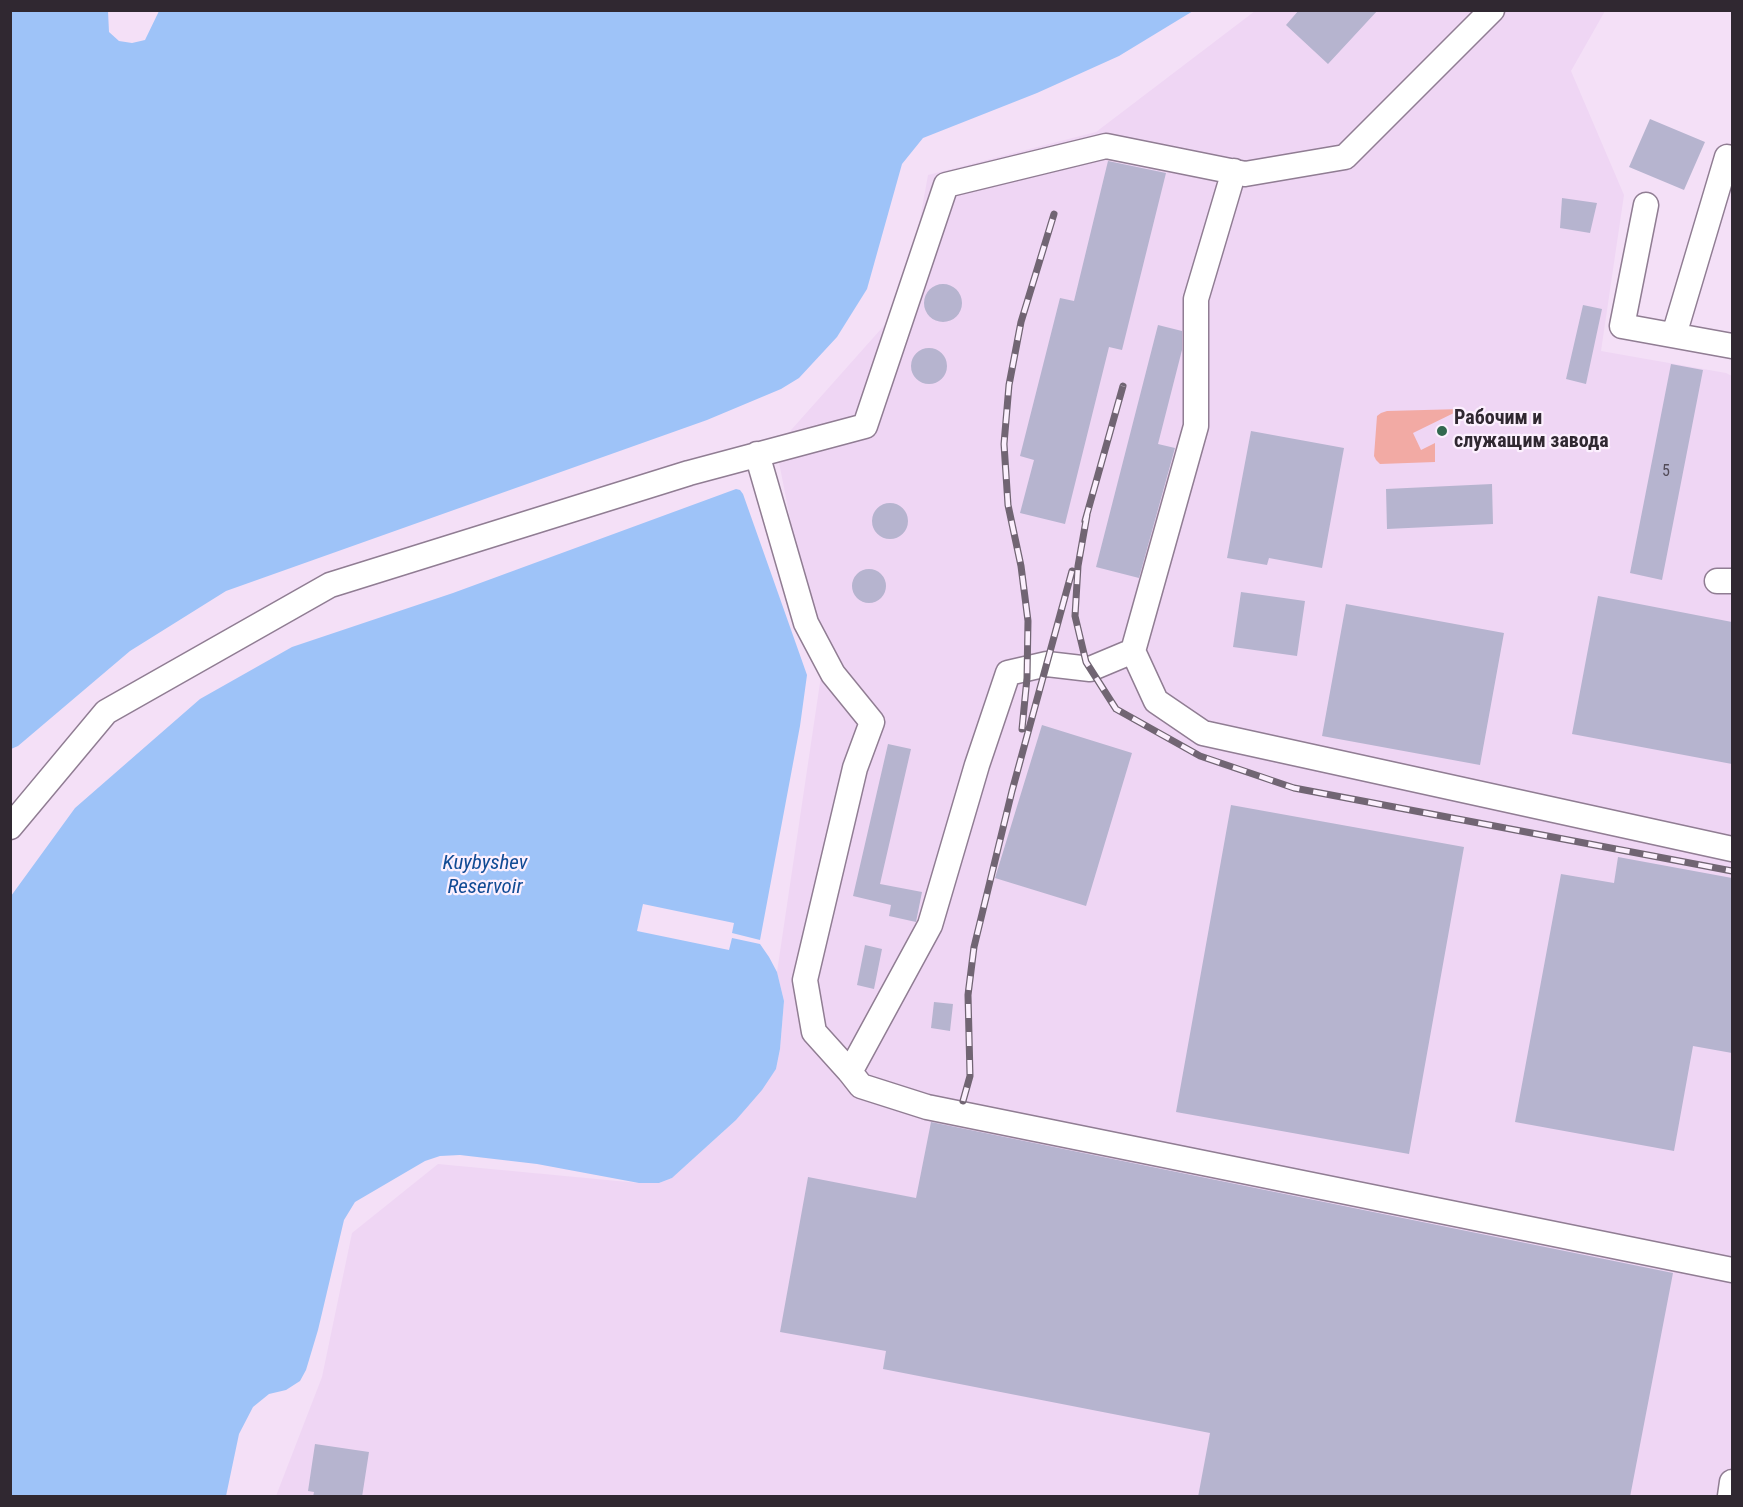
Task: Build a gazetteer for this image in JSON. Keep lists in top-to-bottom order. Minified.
{"water":["Kuybyshev Reservoir"],"places":["Рабочим и служащим завода"],"house_numbers":["5"]}
